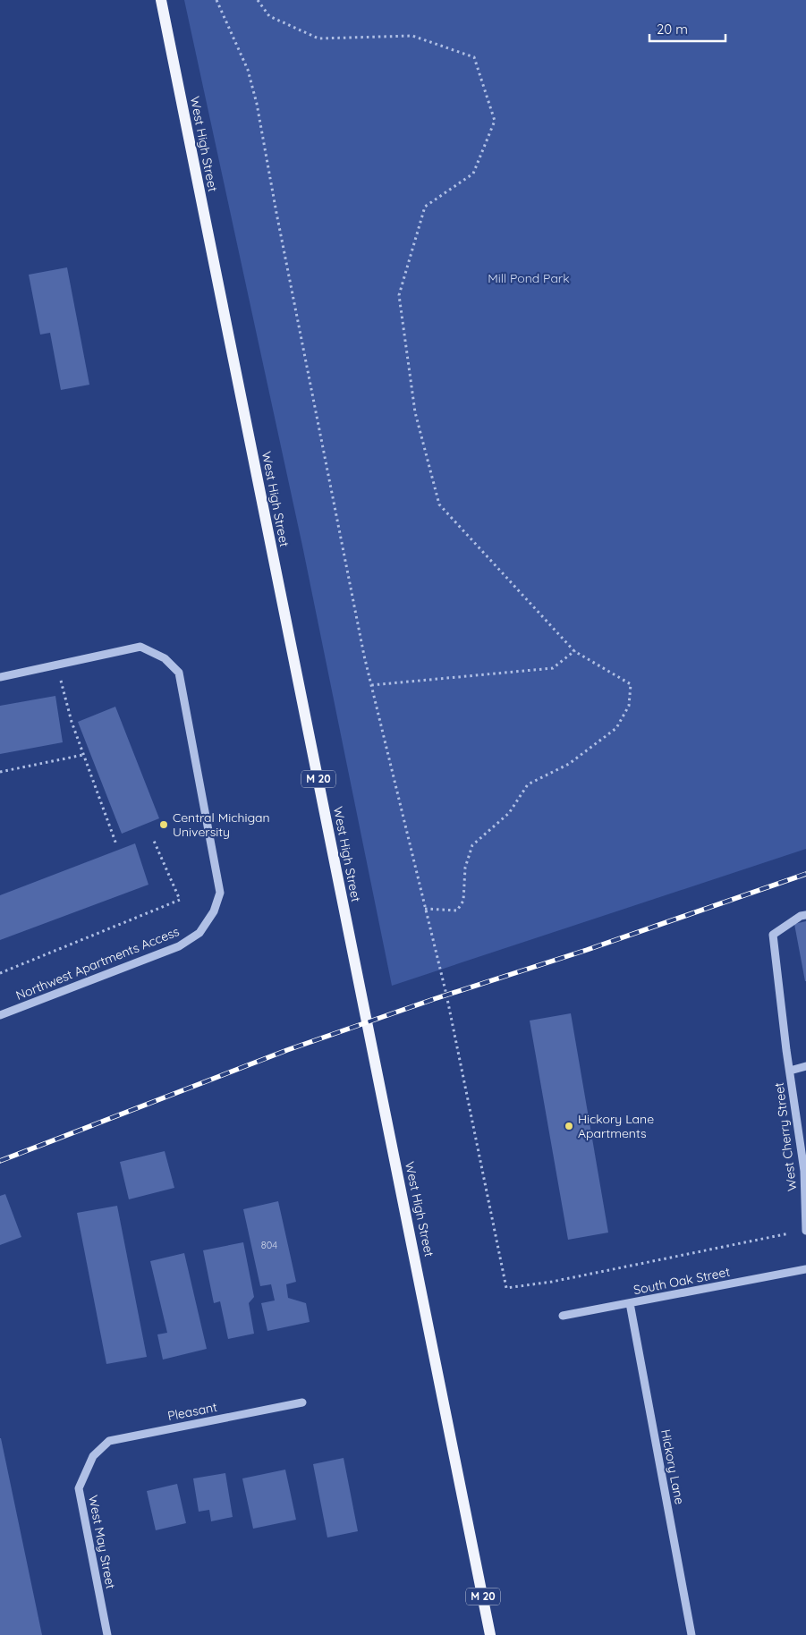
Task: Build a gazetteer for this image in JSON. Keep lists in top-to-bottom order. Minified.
{"streets":{"main road":["West High Street","M 20"],"street":["Northwest Apartments Access","West Cherry Street","South Oak Street","Pleasant","Hickory Lane","West May Street"]},"crossings":[["South Oak Street","Hickory Lane"],["Pleasant","West May Street"]],"parks":["Mill Pond Park"],"places":["Central Michigan University","Hickory Lane Apartments"],"house_numbers":["804"],"scale_bar":"20 m"}
